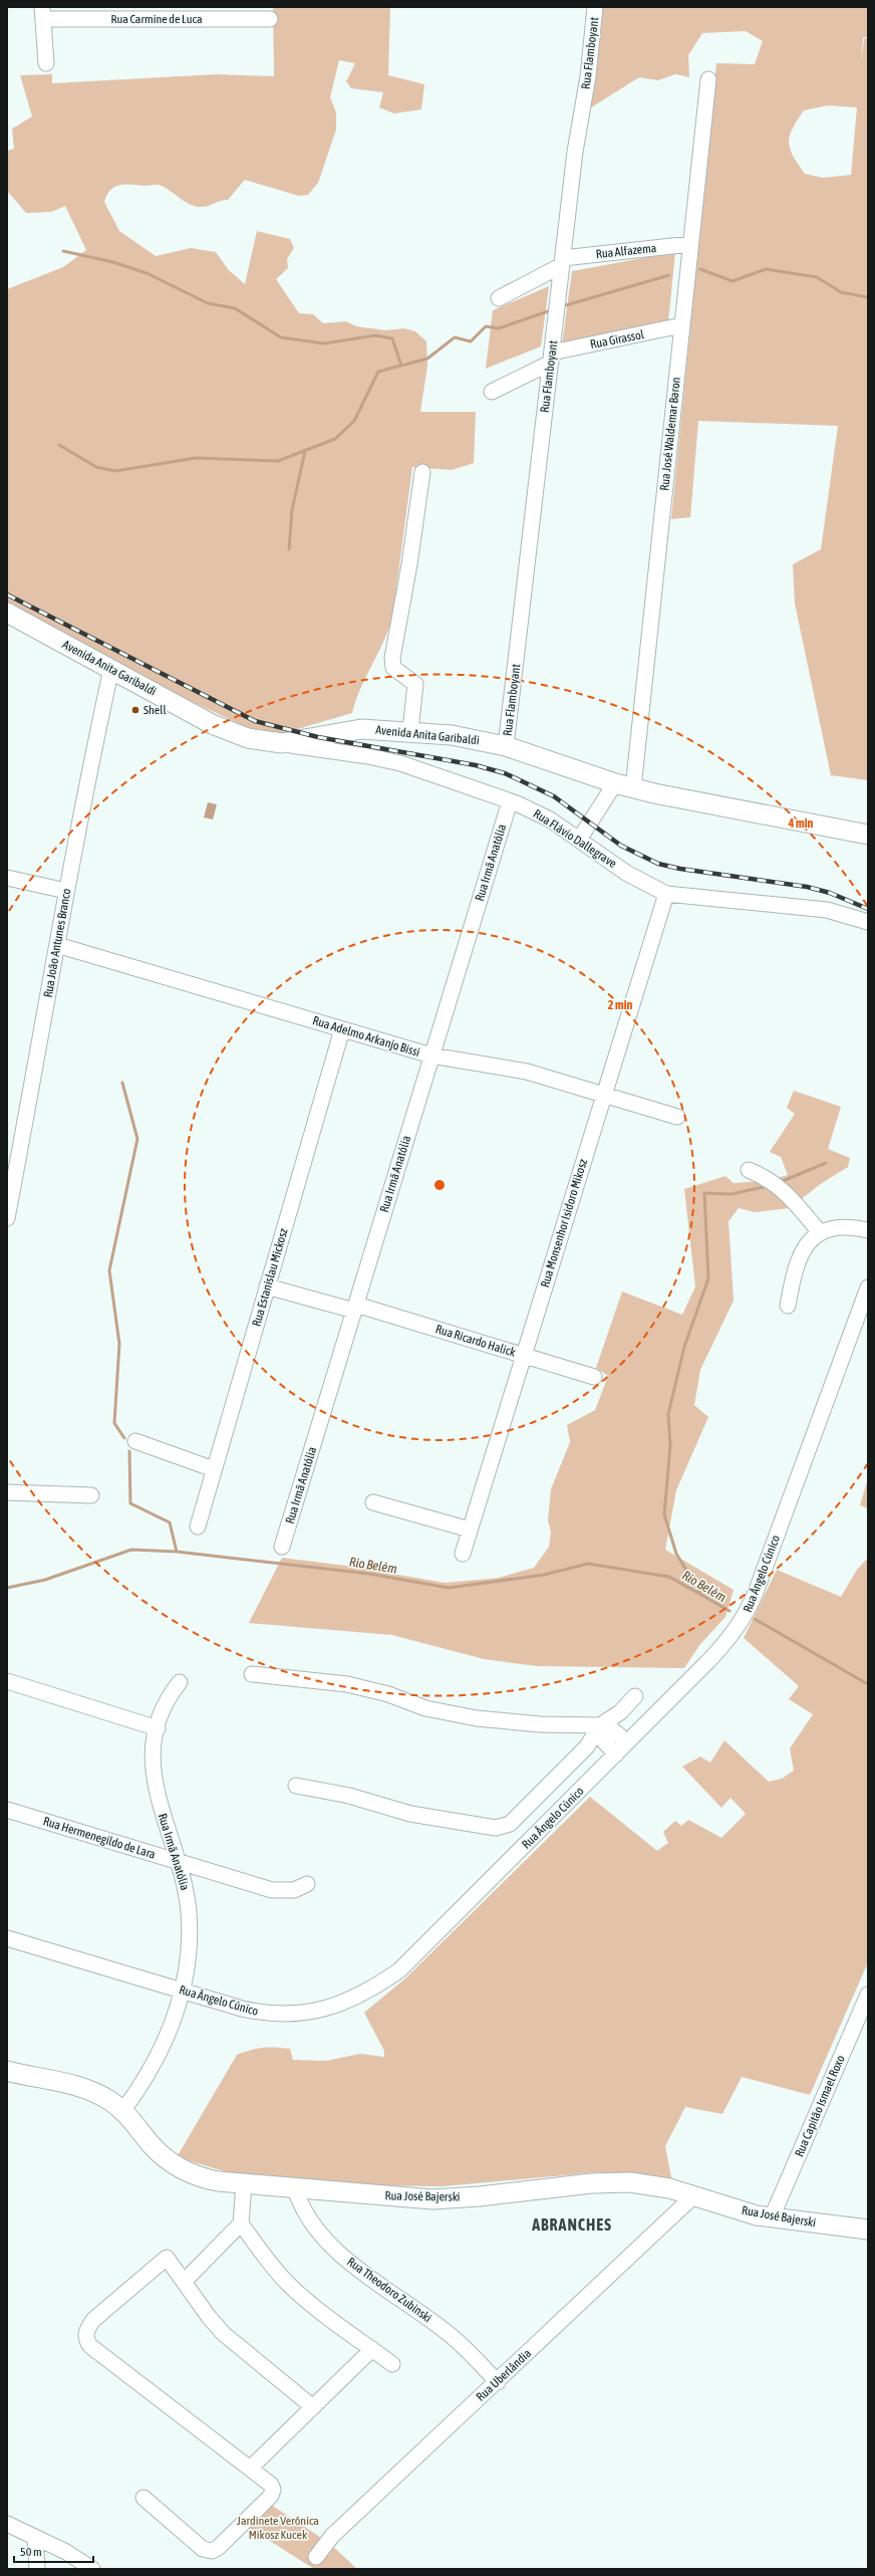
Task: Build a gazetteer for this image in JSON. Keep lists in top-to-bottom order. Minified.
{"streets":{"main road":["Avenida Anita Garibaldi","Rua José Bajerski"],"street":["Rua Carmine de Luca","Rua Flamboyant","Rua Alfazema","Rua Girassol","Rua José Waldemar Baron","Rua Flávio Dallegrave","Rua Irmã Anatólia","Rua João Antunes Branco","Rua Adelmo Arkanjo Bissi","Rua Monsenhor Isidoro Mikosz","Rua Estanislau Mickosz","Rua Ricardo Halick","Rua Ângelo Cúnico","Rua Hermenegildo de Lara","Rua Capitão Ismael Roxo","Rua Theodoro Zubinski","Rua Uberlândia"]},"crossings":[["Rua Flamboyant","Rua Alfazema"],["Rua Flamboyant","Rua Girassol"],["Rua Flamboyant","Avenida Anita Garibaldi"],["Rua Alfazema","Rua José Waldemar Baron"],["Rua Girassol","Rua José Waldemar Baron"],["Rua José Waldemar Baron","Avenida Anita Garibaldi"],["Avenida Anita Garibaldi","Rua Flávio Dallegrave"],["Avenida Anita Garibaldi","Rua João Antunes Branco"],["Rua Flávio Dallegrave","Rua Irmã Anatólia"],["Rua Flávio Dallegrave","Rua Monsenhor Isidoro Mikosz"],["Rua Irmã Anatólia","Rua Adelmo Arkanjo Bissi"],["Rua Irmã Anatólia","Rua Ricardo Halick"],["Rua Irmã Anatólia","Rua Ângelo Cúnico"],["Rua Irmã Anatólia","Rua Hermenegildo de Lara"],["Rua Irmã Anatólia","Rua José Bajerski"],["Rua João Antunes Branco","Rua Adelmo Arkanjo Bissi"],["Rua Adelmo Arkanjo Bissi","Rua Monsenhor Isidoro Mikosz"],["Rua Adelmo Arkanjo Bissi","Rua Estanislau Mickosz"],["Rua Monsenhor Isidoro Mikosz","Rua Ricardo Halick"],["Rua Estanislau Mickosz","Rua Ricardo Halick"],["Rua Capitão Ismael Roxo","Rua José Bajerski"],["Rua José Bajerski","Rua Theodoro Zubinski"],["Rua José Bajerski","Rua Uberlândia"],["Rua Theodoro Zubinski","Rua Uberlândia"]],"districts":["ABRANCHES"],"water":["Rio Belém"],"parks":["Jardinete Verônica Mikosz Kucek"],"places":["Shell"],"scale_bar":"50 m","rings":["4 min","2 min"]}
